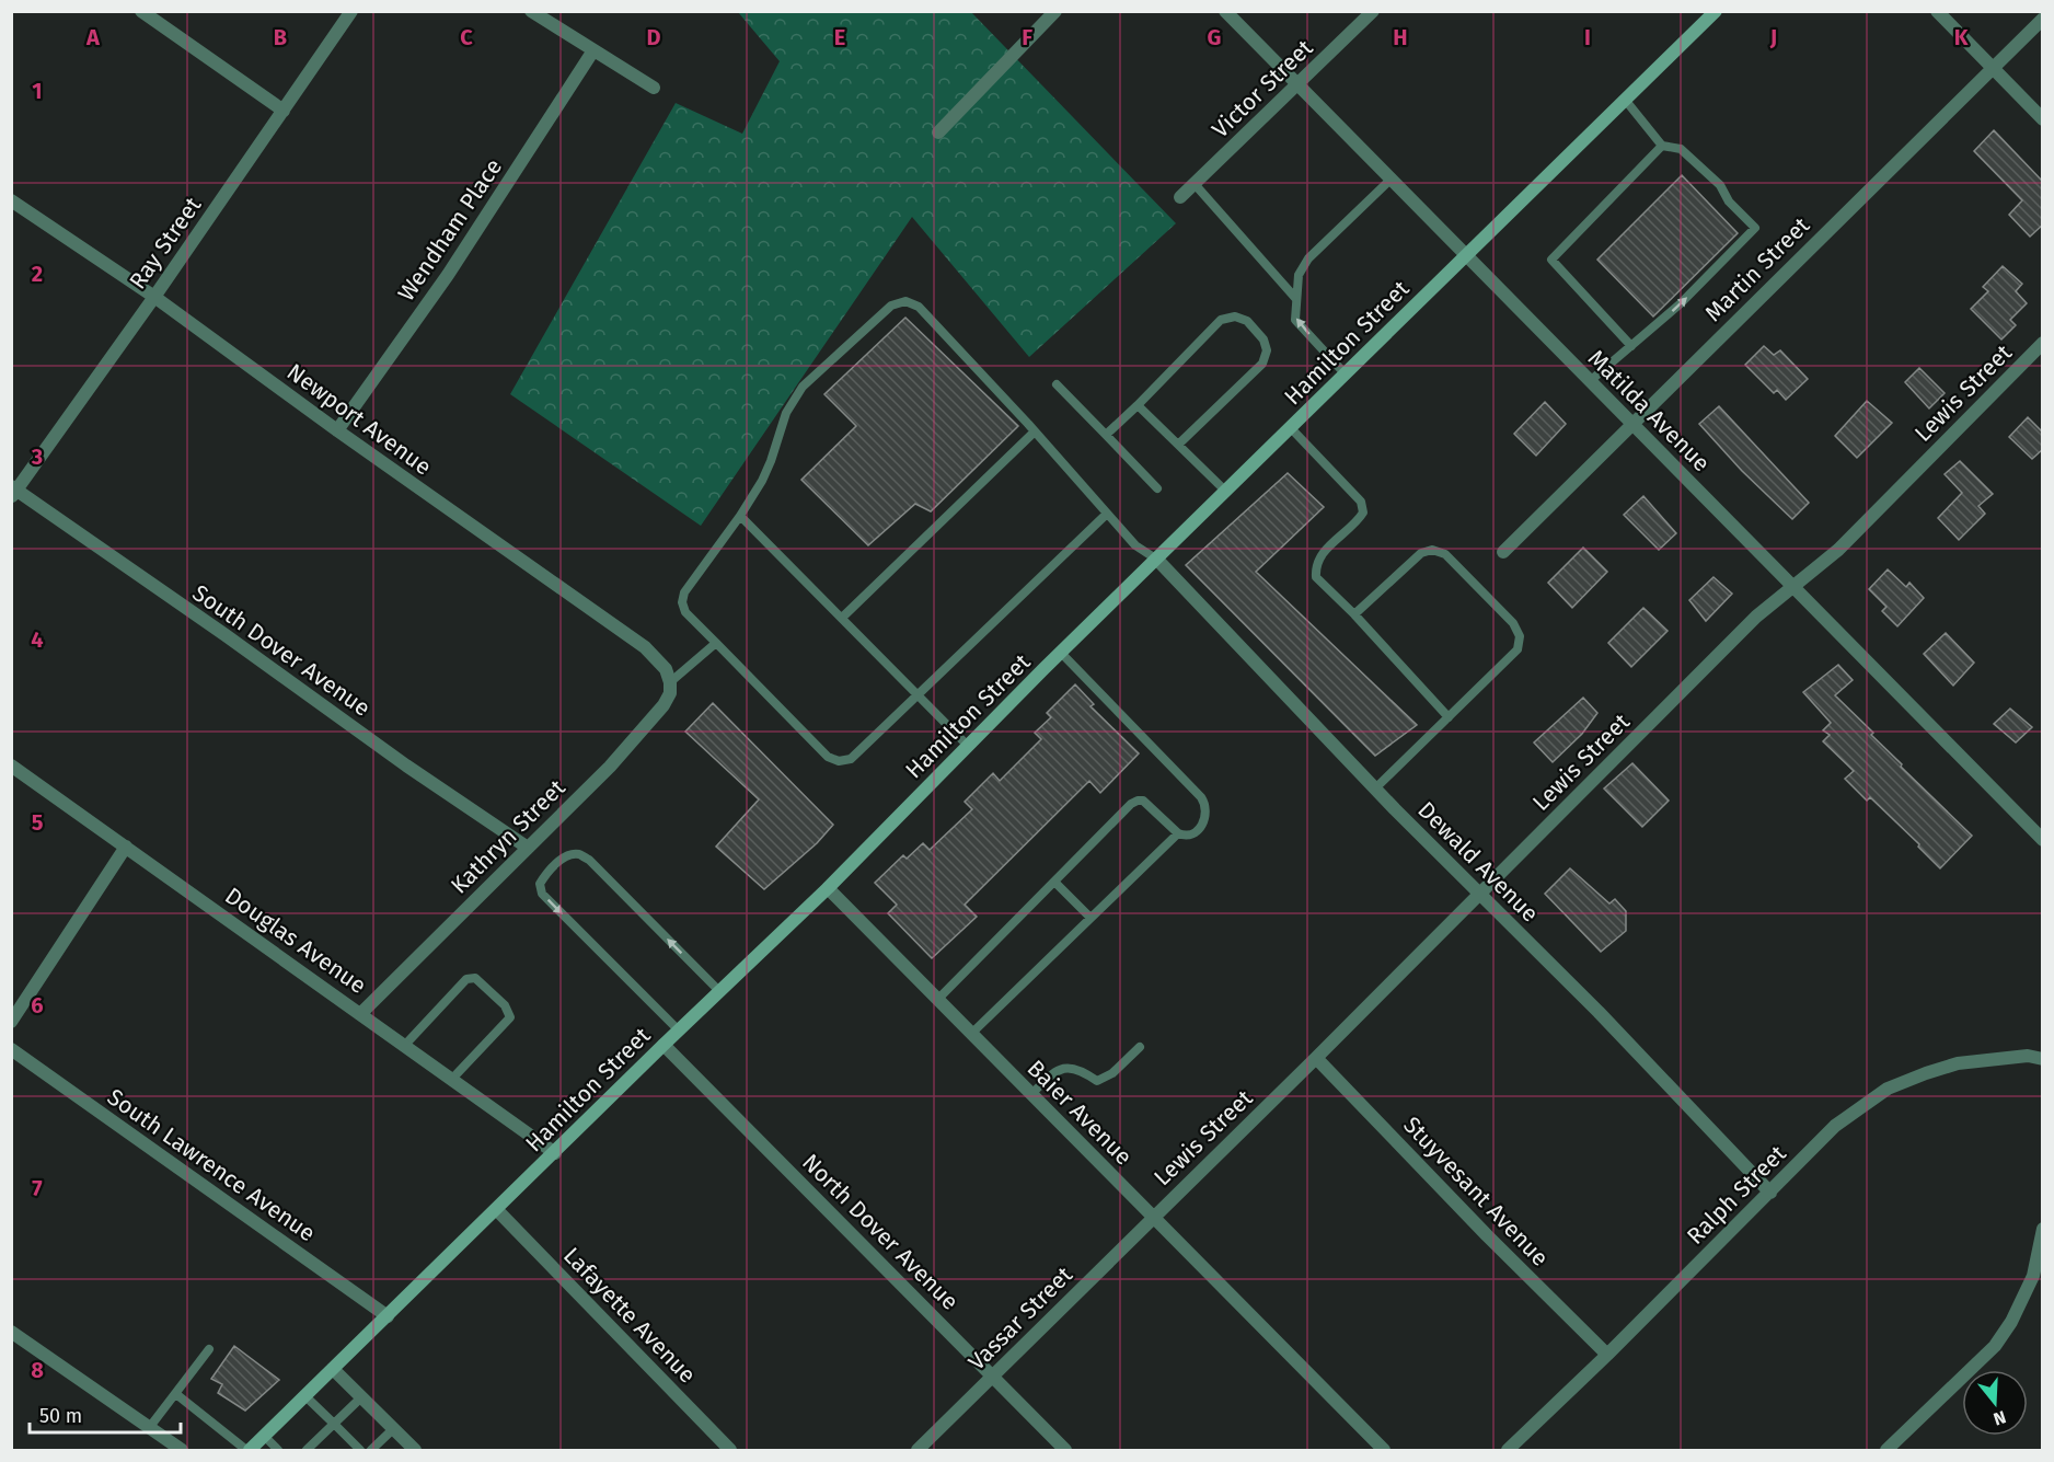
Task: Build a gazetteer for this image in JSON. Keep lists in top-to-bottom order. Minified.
{"streets":{"street":["Victor Street","Wendham Place","Ray Street","Martin Street","Hamilton Street","Lewis Street","Matilda Avenue","Newport Avenue","South Dover Avenue","Kathryn Street","Dewald Avenue","Douglas Avenue","Baier Avenue","South Lawrence Avenue","Stuyvesant Avenue","Ralph Street","North Dover Avenue","Lafayette Avenue","Vassar Street"]},"crossings":[["Victor Street","Matilda Avenue"],["Wendham Place","Newport Avenue"],["Ray Street","Newport Avenue"],["Ray Street","South Dover Avenue"],["Martin Street","Matilda Avenue"],["Hamilton Street","Matilda Avenue"],["Hamilton Street","Dewald Avenue"],["Hamilton Street","Douglas Avenue"],["Hamilton Street","Baier Avenue"],["Hamilton Street","South Lawrence Avenue"],["Hamilton Street","North Dover Avenue"],["Hamilton Street","Lafayette Avenue"],["Lewis Street","Matilda Avenue"],["Lewis Street","Dewald Avenue"],["Lewis Street","Baier Avenue"],["Lewis Street","Stuyvesant Avenue"],["Lewis Street","Vassar Street"],["Newport Avenue","Kathryn Street"],["South Dover Avenue","Kathryn Street"],["Kathryn Street","Douglas Avenue"],["Dewald Avenue","Ralph Street"],["Baier Avenue","Vassar Street"],["Stuyvesant Avenue","Ralph Street"],["North Dover Avenue","Vassar Street"]],"scale_bar":"50 m","north":"bottom","grid":{"columns":["A","B","C","D","E","F","G","H","I","J","K"],"rows":["1","2","3","4","5","6","7","8"]}}
